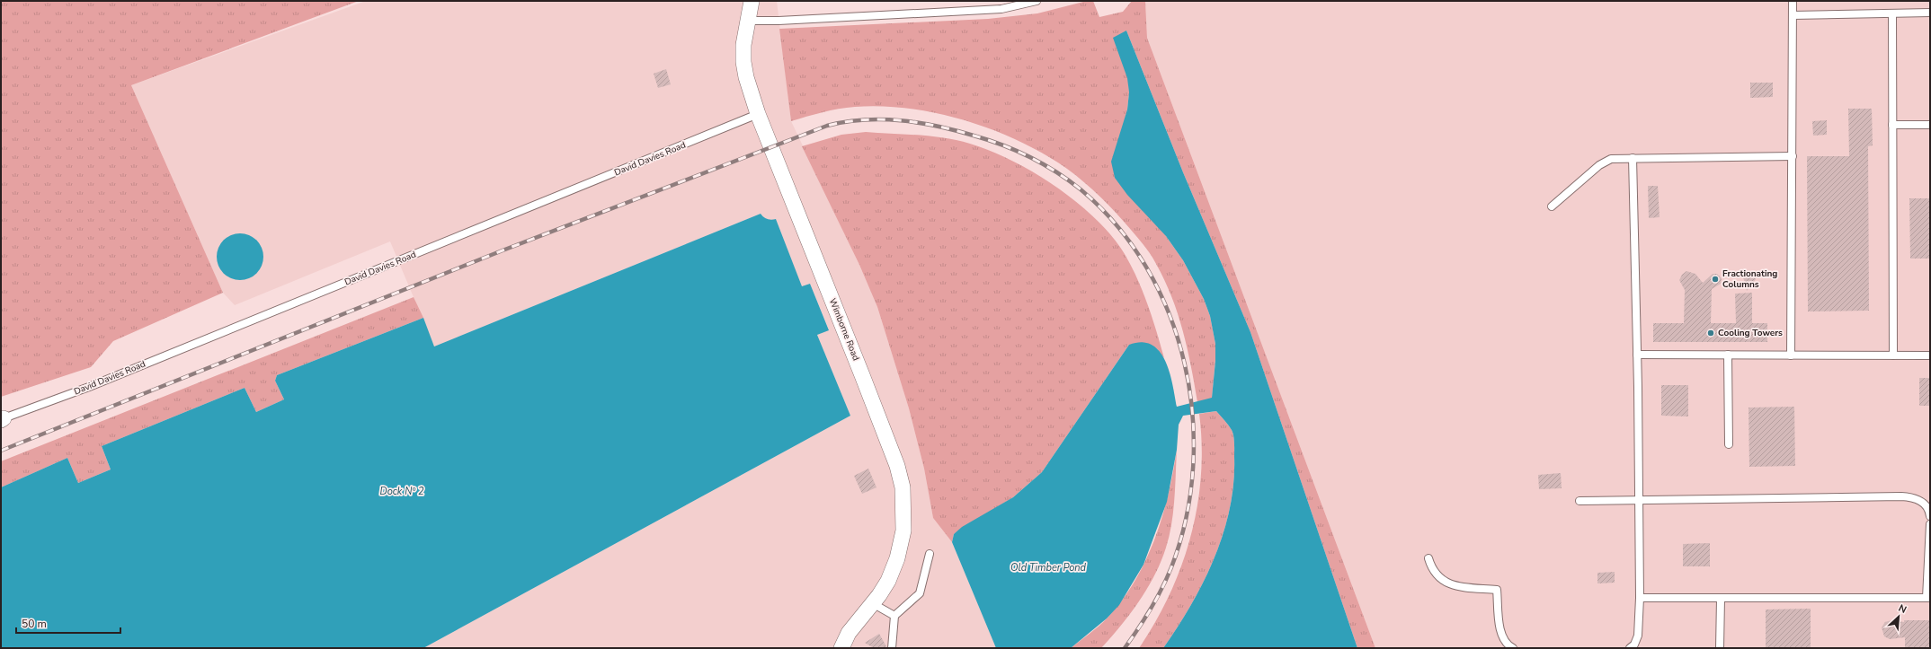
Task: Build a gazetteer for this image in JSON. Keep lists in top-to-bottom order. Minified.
{"streets":{"street":["Wimborne Road"],"lane":["David Davies Road"]},"crossings":[["David Davies Road","Wimborne Road"]],"water":["Dock Nº 2","Old Timber Pond"],"places":["Fractionating Columns","Cooling Towers"],"scale_bar":"50 m","north":"top right"}
